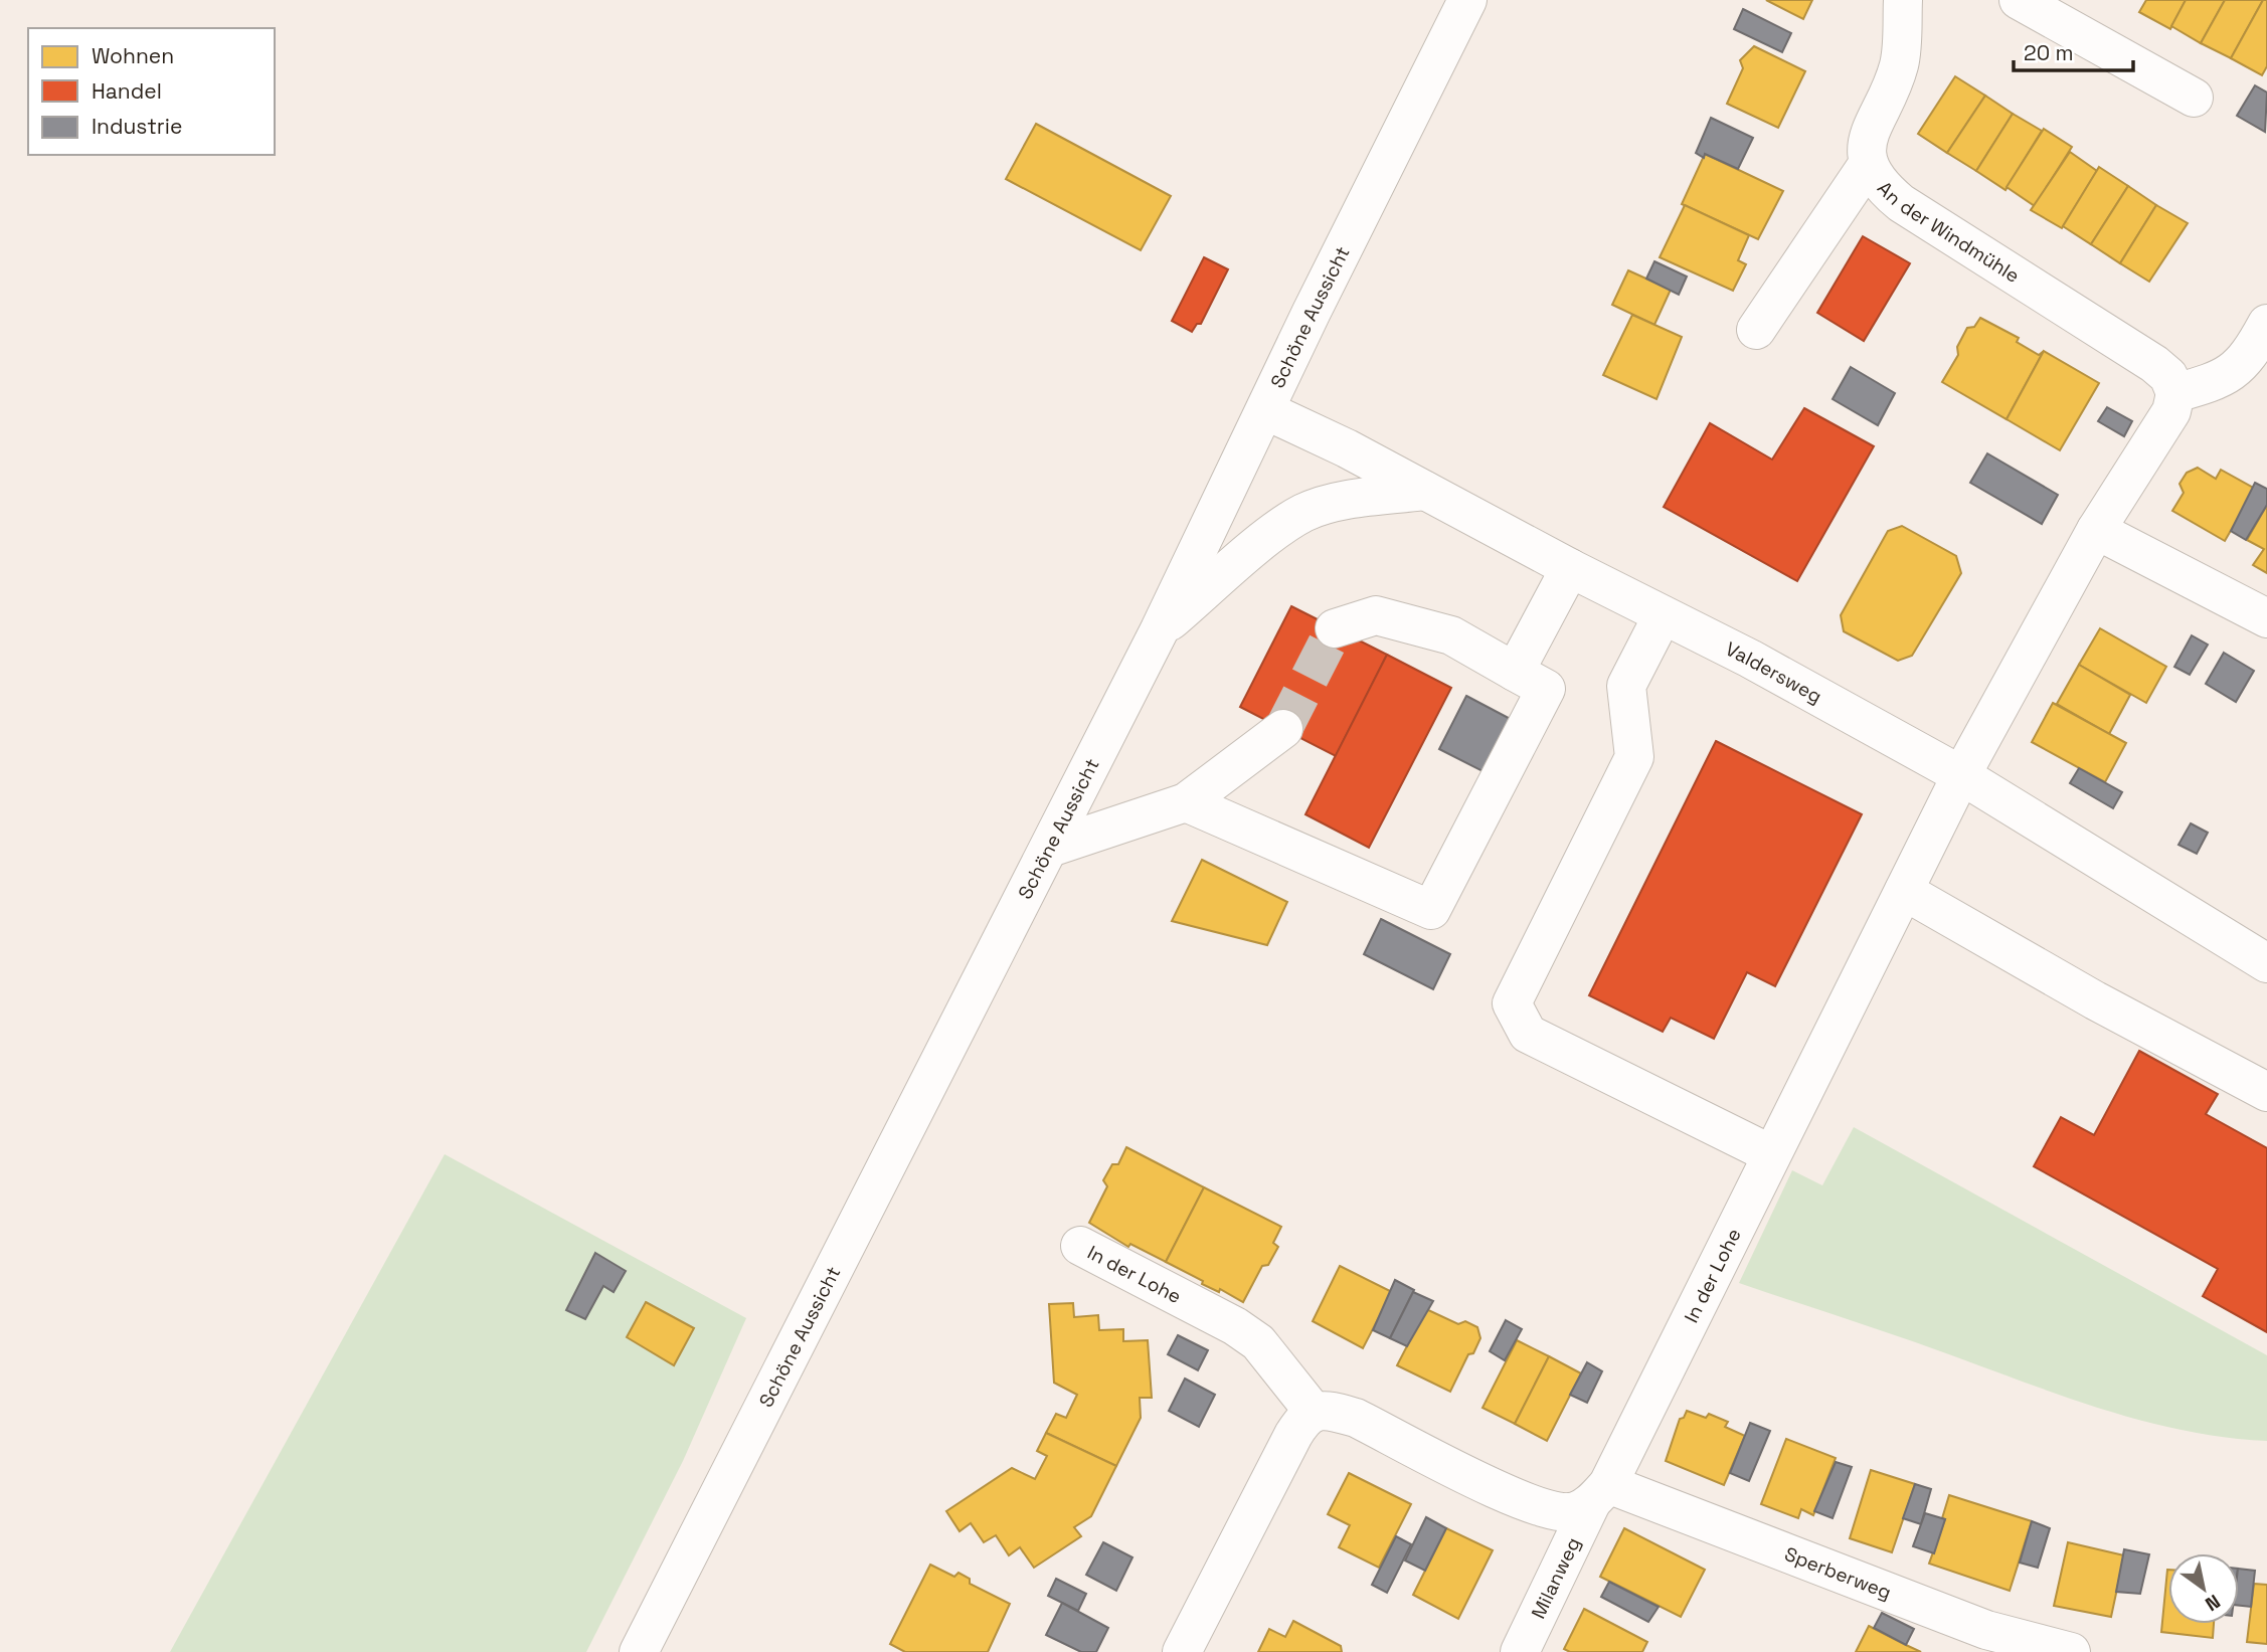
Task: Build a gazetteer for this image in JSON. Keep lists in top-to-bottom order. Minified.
{"streets":{"street":["An der Windmühle","Schöne Aussicht","Valdersweg","In der Lohe","Sperberweg","Milanweg"]},"crossings":[["Schöne Aussicht","Valdersweg"],["Valdersweg","In der Lohe"],["In der Lohe","Sperberweg"],["In der Lohe","Milanweg"],["Sperberweg","Milanweg"]],"legend":["Wohnen","Handel","Industrie"],"scale_bar":"20 m","north":"bottom right"}
